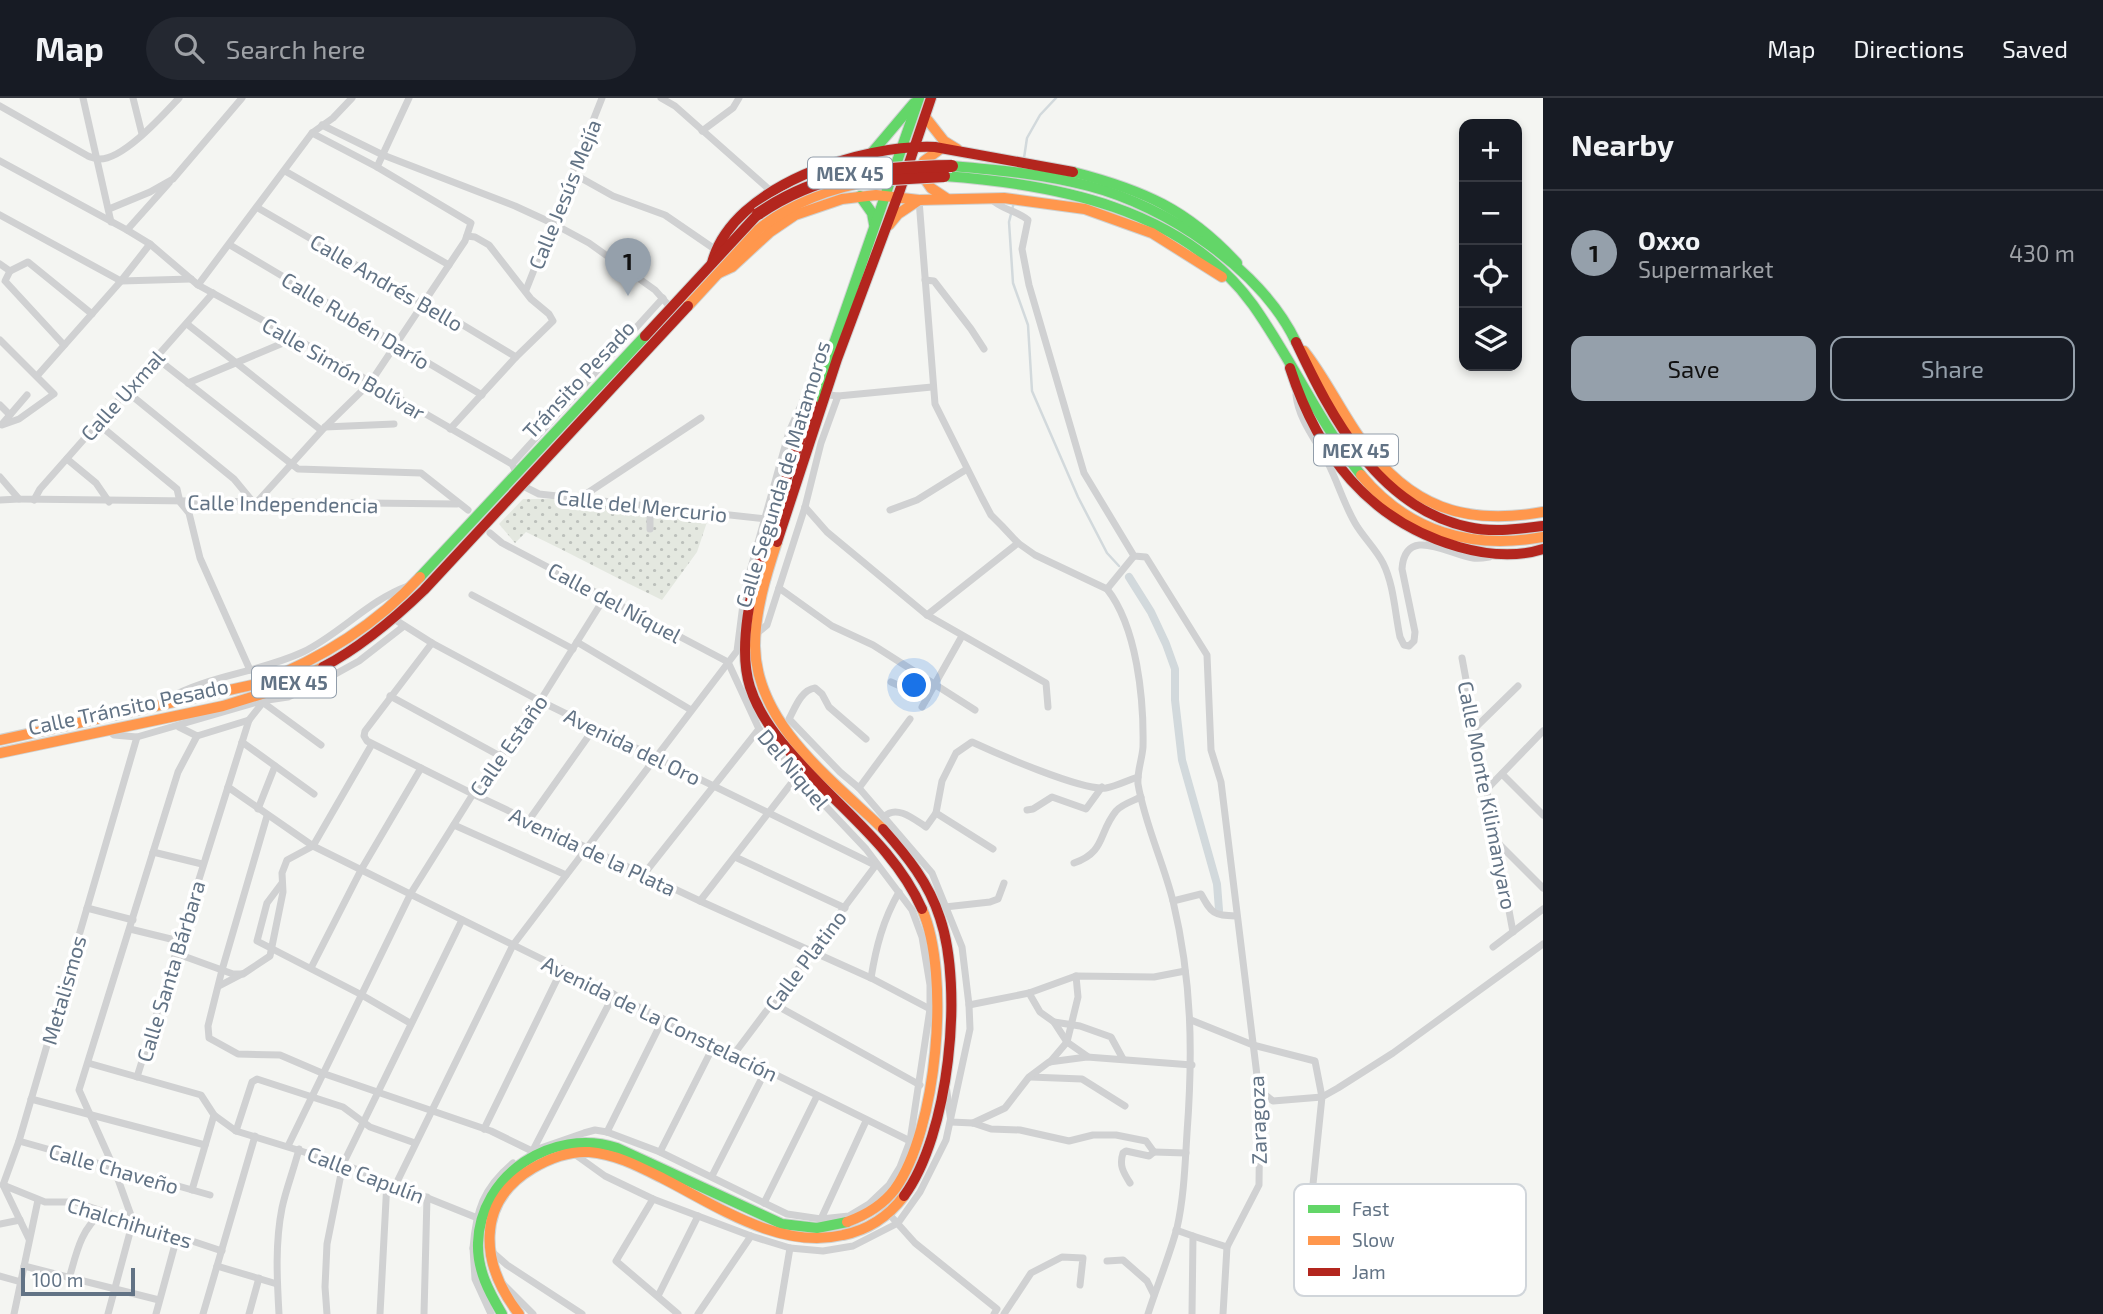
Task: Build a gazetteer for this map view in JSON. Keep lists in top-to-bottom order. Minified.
{"streets":{"main road":["MEX 45","Tránsito Pesado","Calle Segunda de Matamoros","Calle Tránsito Pesado"],"street":["Calle Jesús Mejía","Calle Andrés Bello","Calle Rubén Darío","Calle Simón Bolívar","Calle Uxmal","Calle Independencia","Calle del Mercurio","Calle del Níquel","Calle Estaño","Avenida del Oro","Del Niquel","Calle Monte Kilimanyaro","Avenida de la Plata","Calle Platino","Calle Santa Bárbara","Metalismos","Avenida de La Constelación","Zaragoza","Calle Chaveño","Calle Capulín","Chalchihuites"]},"crossings":[["MEX 45","Tránsito Pesado"],["Calle Simón Bolívar","Tránsito Pesado"],["Calle Simón Bolívar","Calle Uxmal"],["Calle Simón Bolívar","Calle del Mercurio"],["Calle Simón Bolívar","Calle Tránsito Pesado"],["Tránsito Pesado","Calle del Mercurio"],["Tránsito Pesado","Calle Tránsito Pesado"],["Calle Uxmal","Calle Independencia"],["Calle del Mercurio","Calle Tránsito Pesado"],["Calle del Níquel","Calle Estaño"],["Calle del Níquel","Del Niquel"],["Calle Tránsito Pesado","Avenida del Oro"],["Calle Tránsito Pesado","Calle Santa Bárbara"],["Calle Estaño","Avenida del Oro"],["Calle Estaño","Avenida de la Plata"],["Calle Estaño","Avenida de La Constelación"],["Calle Estaño","Calle Capulín"],["Avenida del Oro","Del Niquel"],["Avenida del Oro","Calle Platino"],["Del Niquel","Avenida de la Plata"],["Del Niquel","Calle Platino"],["Del Niquel","Avenida de La Constelación"],["Avenida de la Plata","Calle Platino"],["Calle Platino","Avenida de La Constelación"],["Calle Santa Bárbara","Avenida de La Constelación"],["Metalismos","Calle Chaveño"]],"legend":["Fast","Slow","Jam"],"scale_bar":"100 m","page":{"header":"Map","search":"Search here","nav":["Map","Directions","Saved"],"heading":"Nearby","map_buttons":["+","−"],"list":[{"mark":"1","name":"Oxxo","note":"Supermarket","value":"430 m"}],"pins":"1","buttons":["Save","Share"],"scale":"100 m"}}
